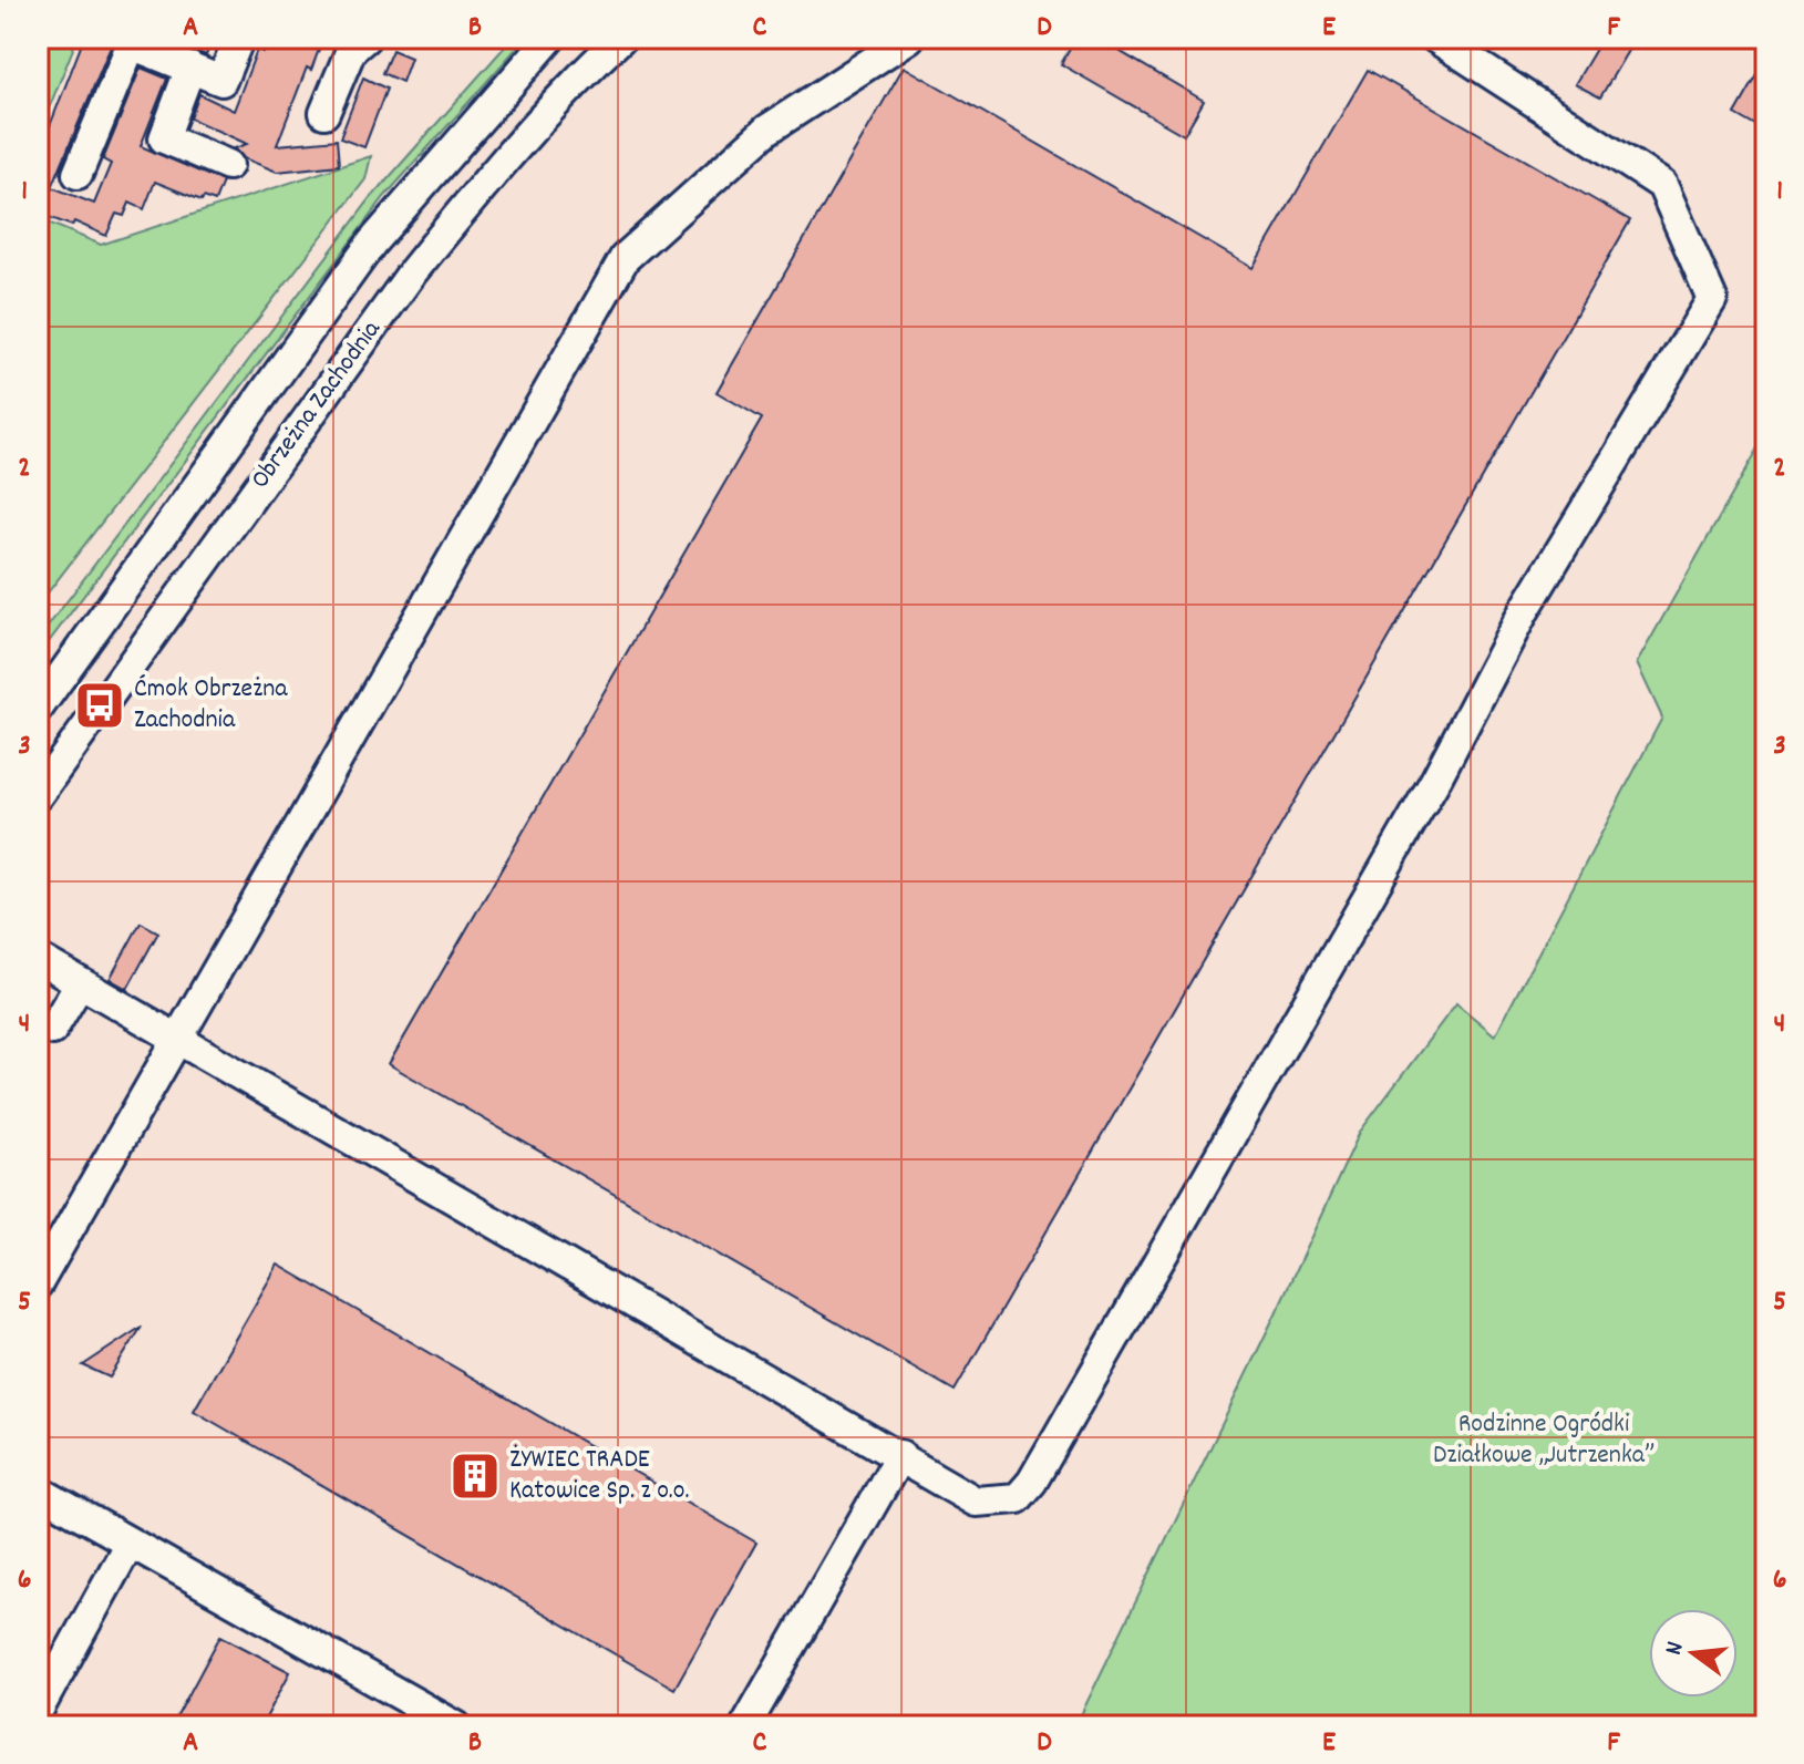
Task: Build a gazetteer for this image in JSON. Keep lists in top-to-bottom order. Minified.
{"streets":{"street":["Obrzeżna Zachodnia"]},"parks":["Rodzinne Ogródki Działkowe „Jutrzenka”"],"places":{"bus stop":["Ćmok Obrzeżna Zachodnia"],"building":["ŻYWIEC TRADE Katowice Sp. z o.o."]},"north":"left","grid":{"columns":["A","B","C","D","E","F"],"rows":["1","2","3","4","5","6"]}}
